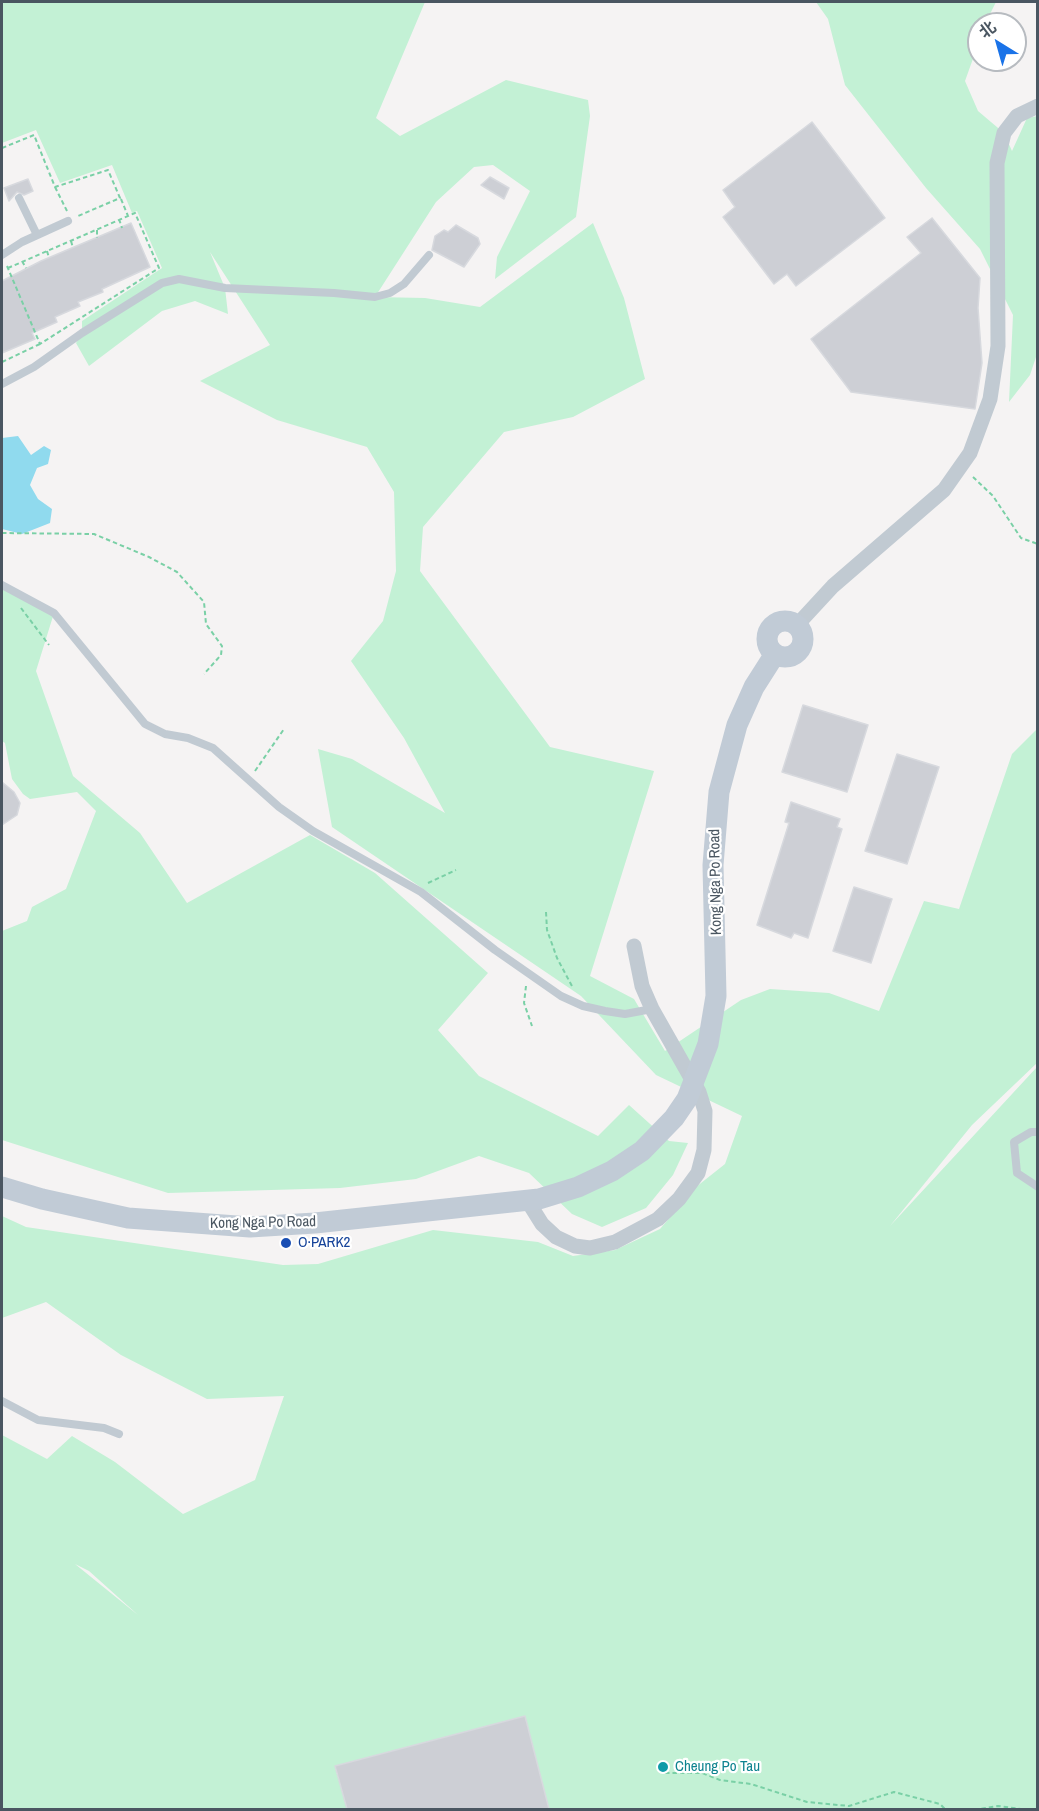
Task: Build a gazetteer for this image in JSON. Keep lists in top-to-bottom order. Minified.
{"streets":{"street":["Kong Nga Po Road"]},"places":["O·PARK2","Cheung Po Tau"],"north":"top left"}
